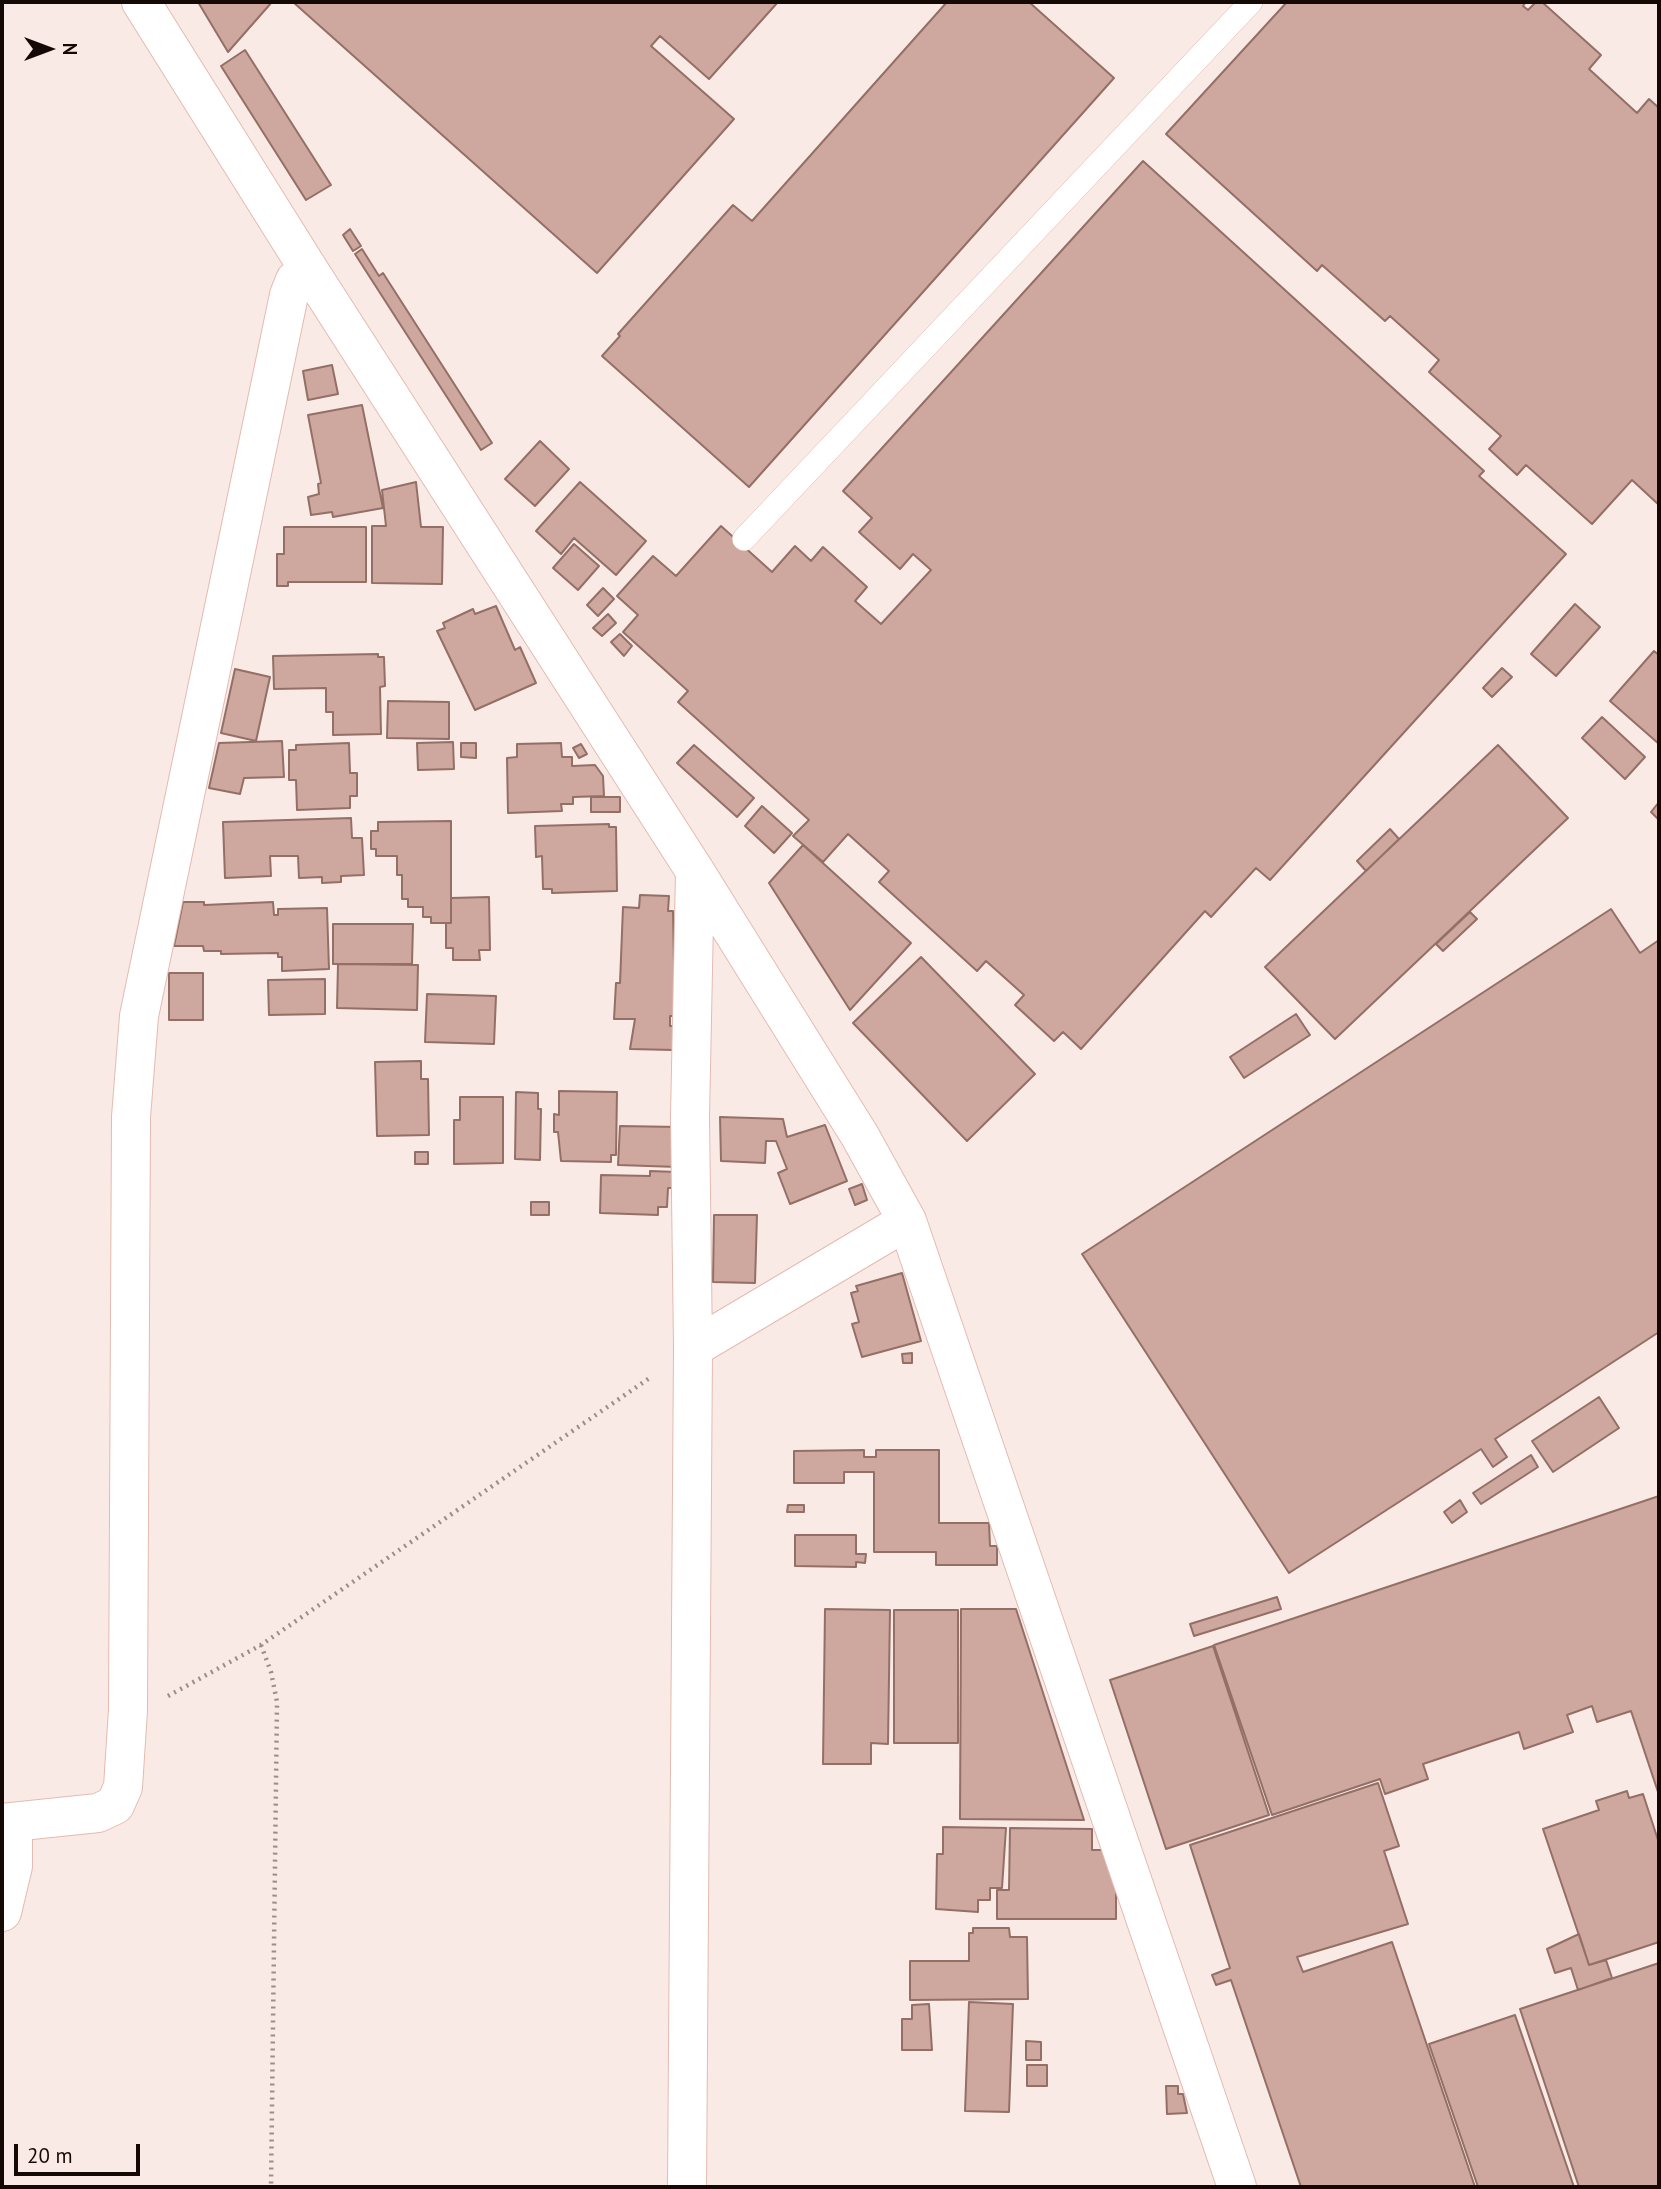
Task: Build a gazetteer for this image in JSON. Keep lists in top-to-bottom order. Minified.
{"scale_bar":"20 m","north":"right"}
